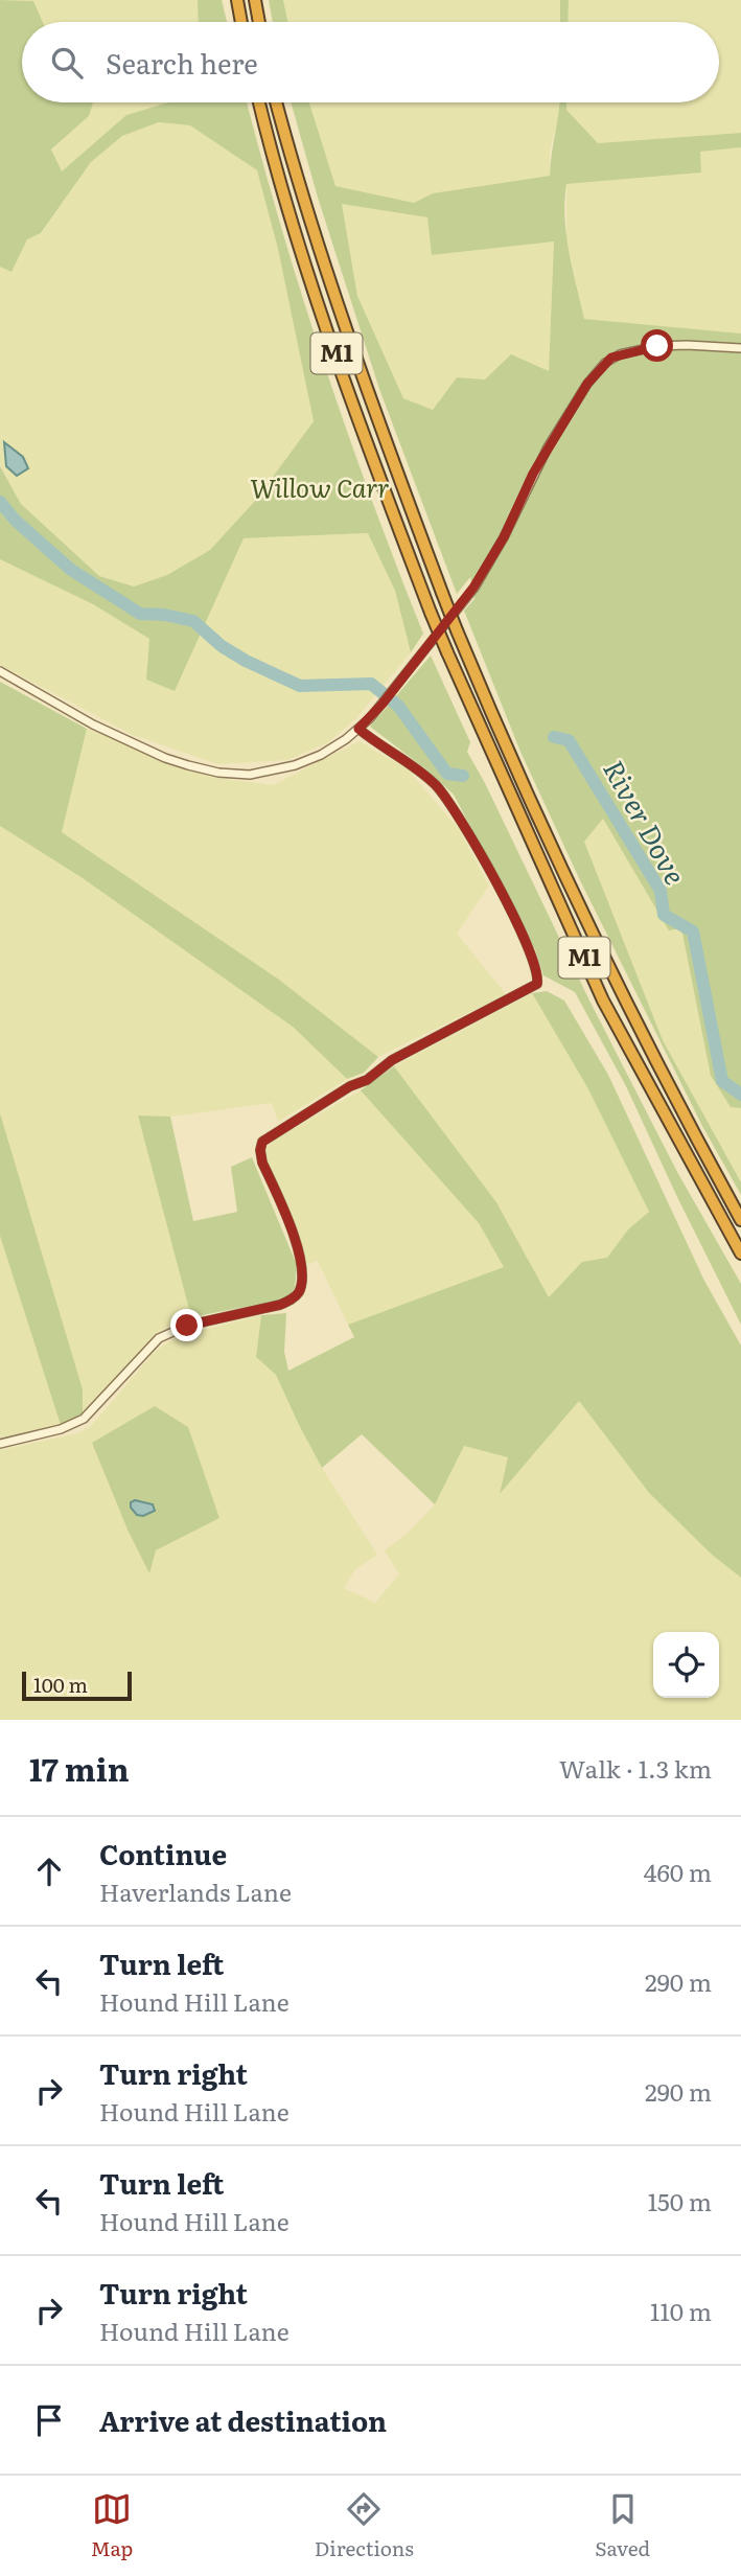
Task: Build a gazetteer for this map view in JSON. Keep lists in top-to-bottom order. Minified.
{"streets":{"highway":["M1"]},"water":["River Dove"],"parks":["Willow Carr"],"scale_bar":"100 m","page":{"search":"Search here","scale":"100 m","heading":["17 min","Walk · 1.3 km"],"list":[["Continue","Haverlands Lane","460 m"],["Turn left","Hound Hill Lane","290 m"],["Turn right","Hound Hill Lane","290 m"],["Turn left","Hound Hill Lane","150 m"],["Turn right","Hound Hill Lane","110 m"],"Arrive at destination"],"nav":["Map","Directions","Saved"]}}
